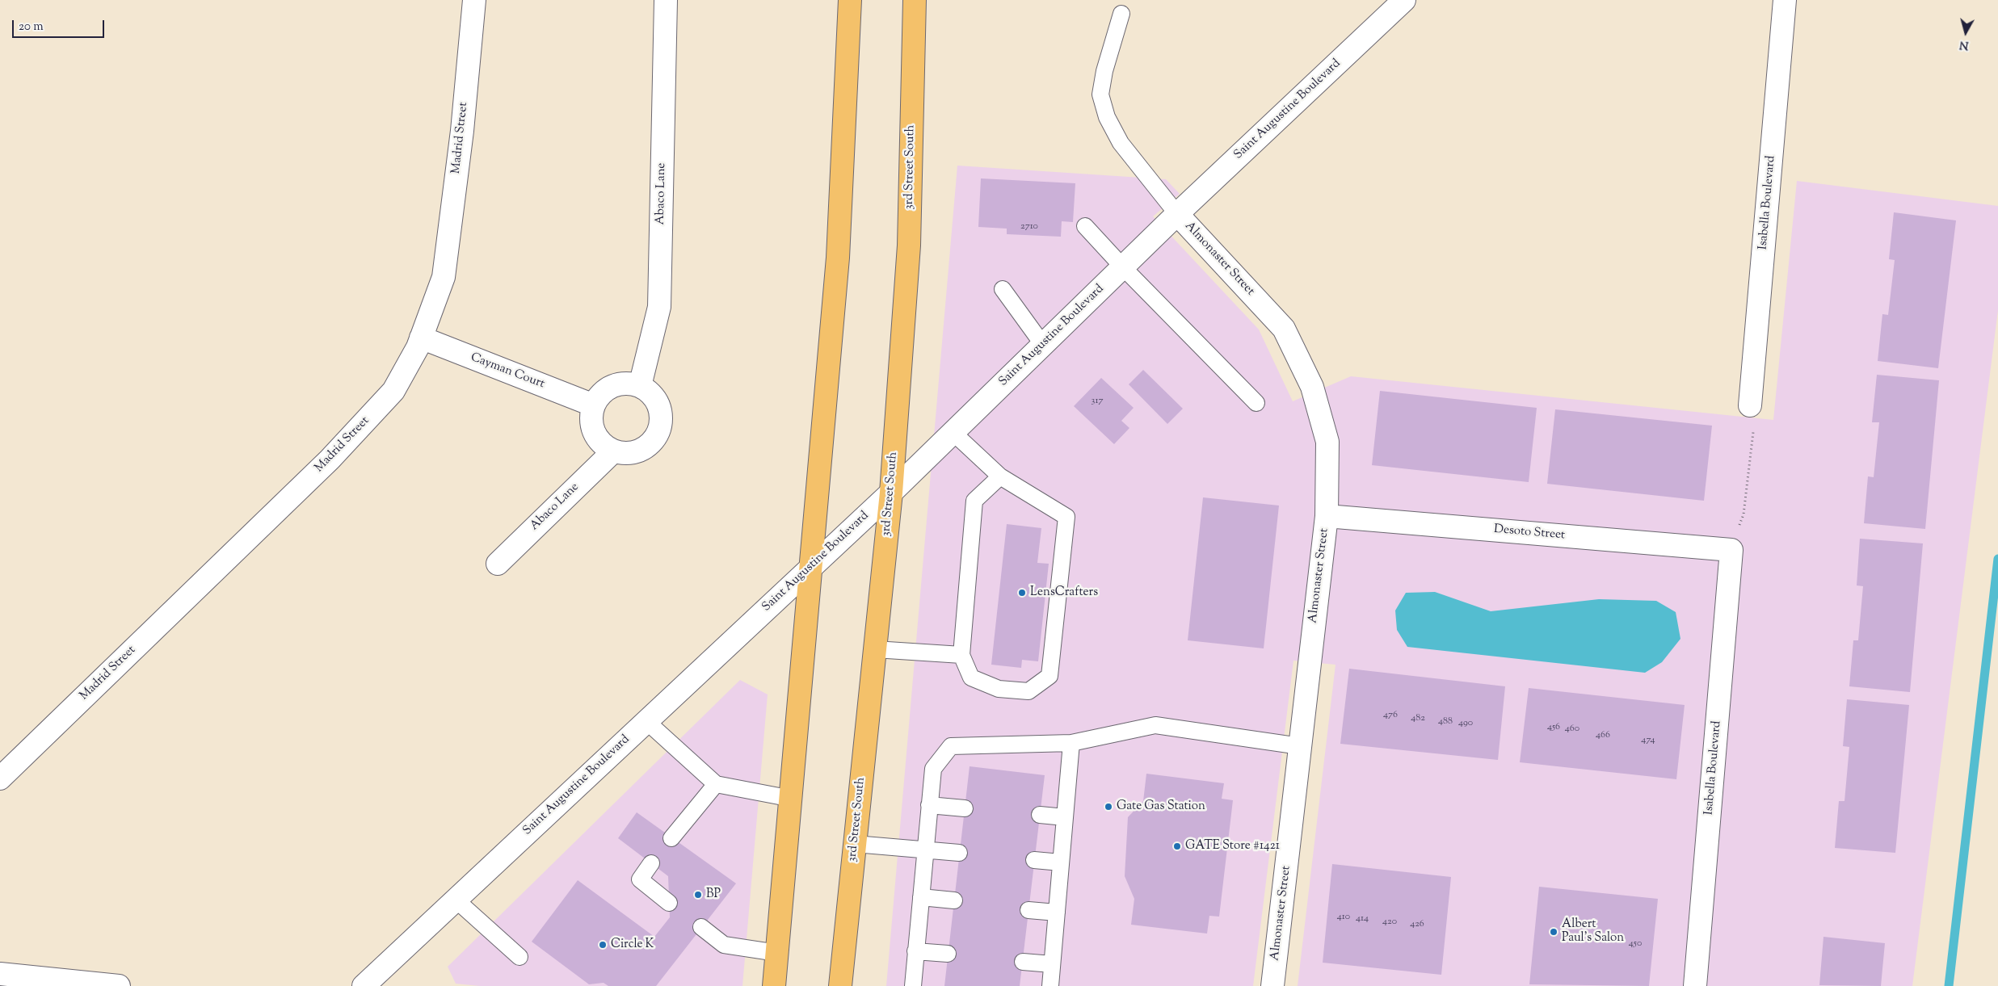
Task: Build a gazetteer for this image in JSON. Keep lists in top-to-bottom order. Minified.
{"streets":{"main road":["3rd Street South"],"street":["Saint Augustine Boulevard","Madrid Street","Abaco Lane","Isabella Boulevard","Almonaster Street","Cayman Court","Desoto Street"]},"crossings":[["Saint Augustine Boulevard","3rd Street South"],["Saint Augustine Boulevard","Almonaster Street"],["Madrid Street","Cayman Court"],["Abaco Lane","Cayman Court"],["Isabella Boulevard","Desoto Street"],["Almonaster Street","Desoto Street"]],"places":["LensCrafters","Gate Gas Station","GATE Store #1421","BP","Albert Paul's Salon","Circle K"],"house_numbers":["2710","317","476","482","488","490","456","460","466","474","410","414","420","426","450"],"scale_bar":"20 m","north":"bottom"}
